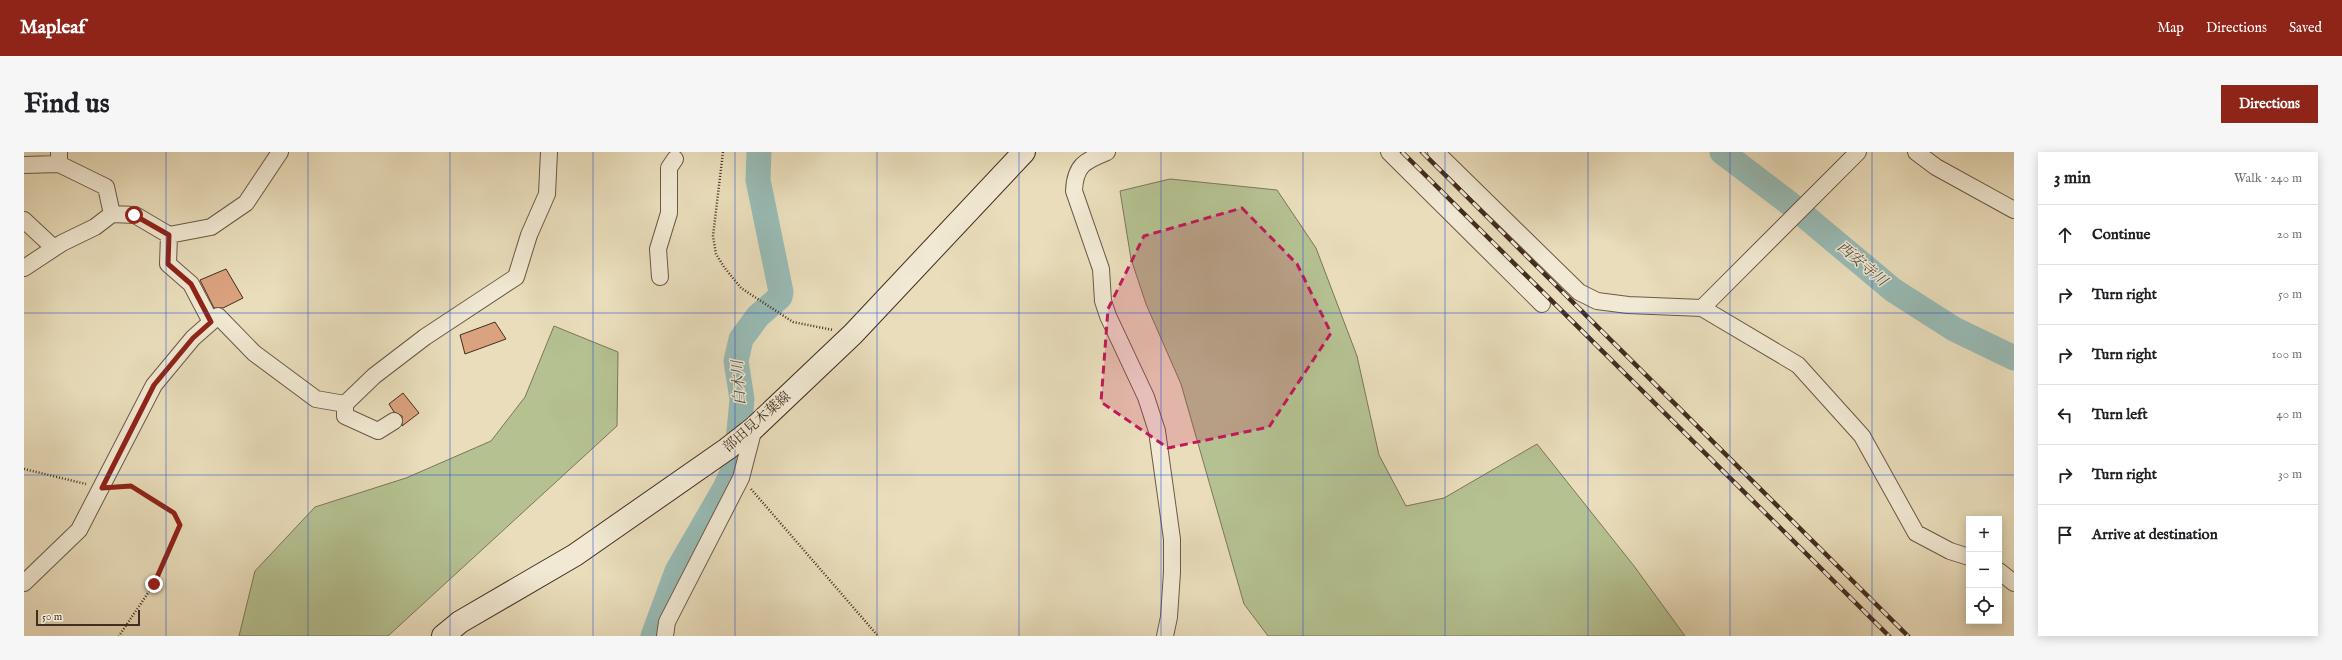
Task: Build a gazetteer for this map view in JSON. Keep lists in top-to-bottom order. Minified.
{"streets":{"main road":["部田見木葉線"]},"water":["西安寺川","白木川"],"scale_bar":"50 m","page":{"header":"Mapleaf","nav":["Map","Directions","Saved"],"buttons":"Directions","title":"Find us","heading":["3 min","Walk · 240 m"],"list":[["Continue","20 m"],["Turn right","50 m"],["Turn right","100 m"],["Turn left","40 m"],["Turn right","30 m"],"Arrive at destination"],"map_buttons":["+","−"],"scale":"50 m"}}
